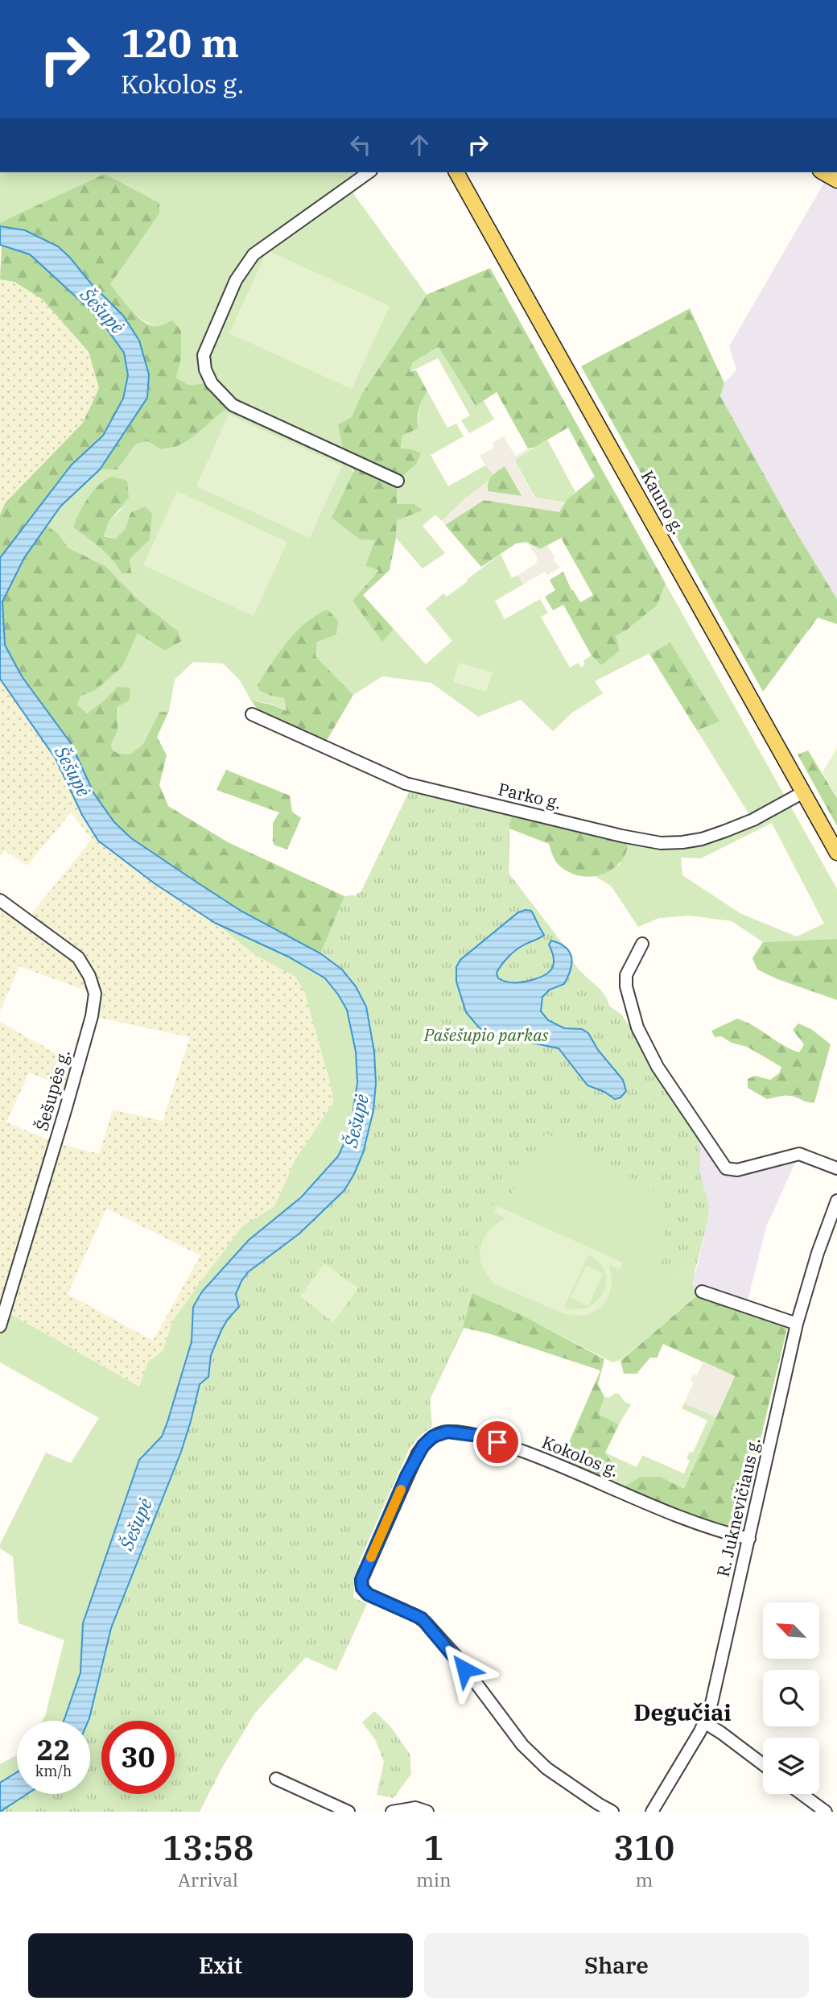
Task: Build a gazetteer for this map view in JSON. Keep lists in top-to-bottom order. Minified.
{"streets":{"main road":["Kauno g."],"street":["Parko g.","Šešupės g.","Kokolos g.","R. Juknevičiaus g."]},"crossings":[["Kauno g.","Parko g."],["Kokolos g.","R. Juknevičiaus g."]],"districts":["Degučiai"],"water":["Šešupė"],"parks":["Pašešupio parkas"],"north":"top left","page":{"turn":["120 m","Kokolos g."],"speed":"22 km/h","limit":"30","eta":["13:58","Arrival","1","min","310","m"],"buttons":["Exit","Share"]}}
